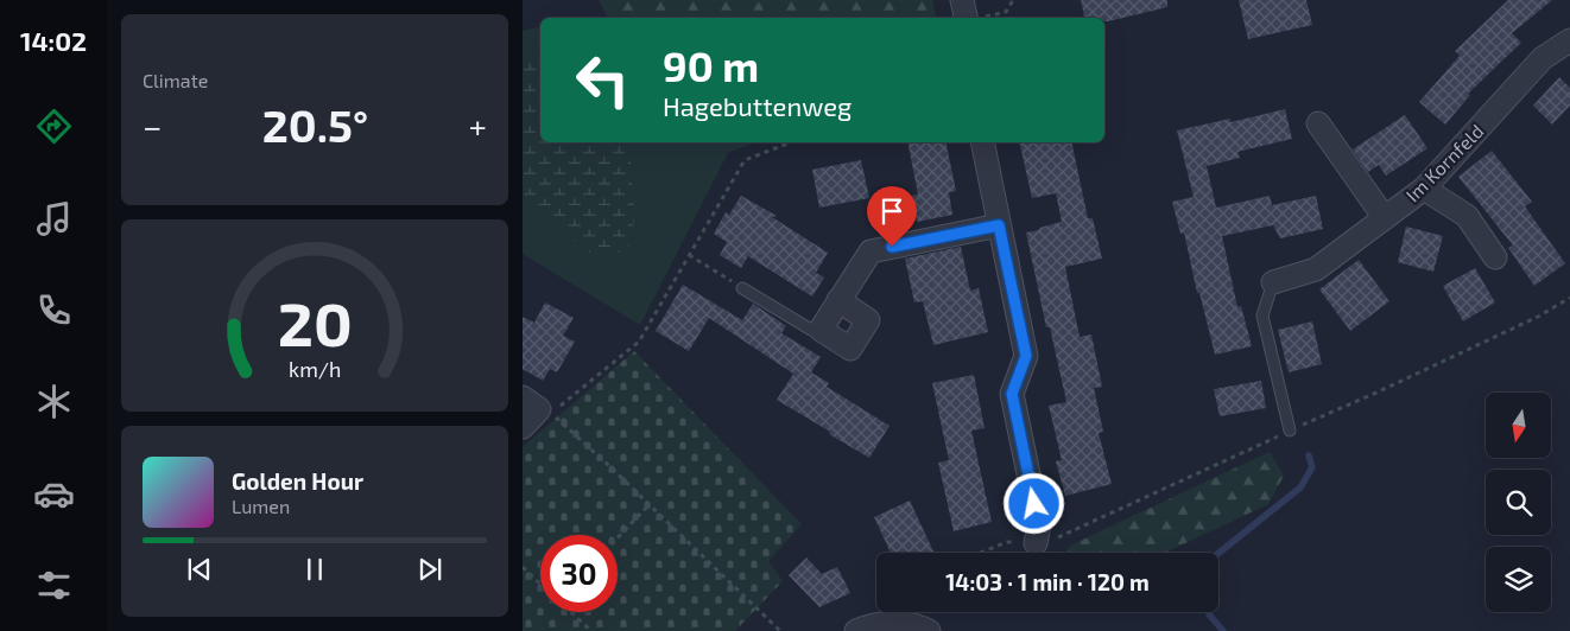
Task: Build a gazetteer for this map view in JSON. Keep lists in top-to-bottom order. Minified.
{"streets":{"street":["Im Kornfeld"]},"north":"bottom","page":{"tabs":"14:02","tile":"Climate","turn":["90 m","Hagebuttenweg"],"heat":["−","20.5°","+"],"song":["Golden Hour","Lumen"],"limit":"30","trip":"14:03 · 1 min · 120 m","gauge":["20","km/h"]}}
